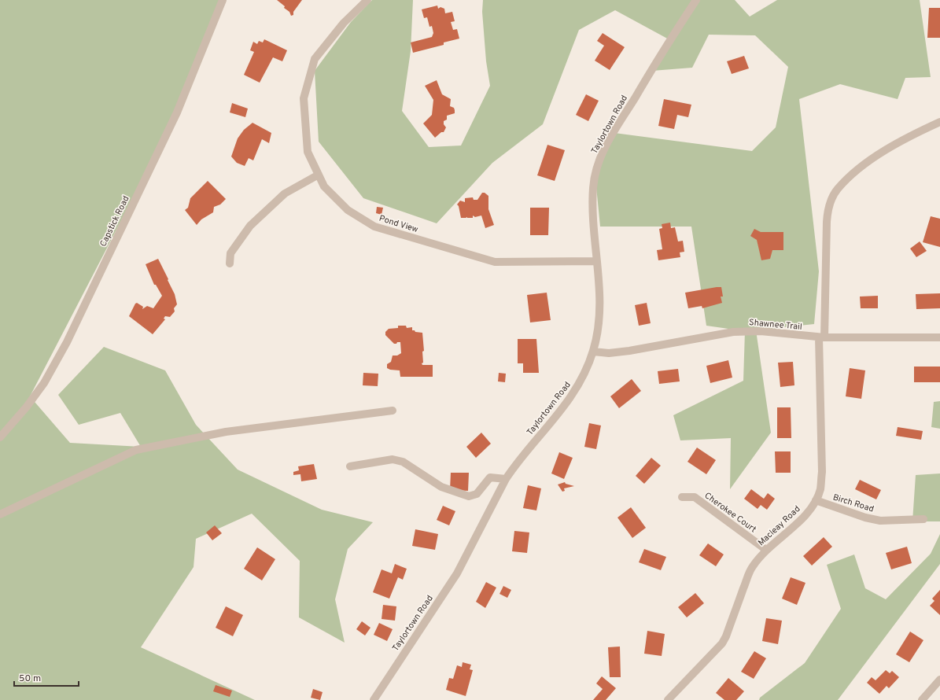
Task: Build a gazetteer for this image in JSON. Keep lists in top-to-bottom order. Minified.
{"streets":{"street":["Taylortown Road","Capstick Road","Pond View","Shawnee Trail","Birch Road","Cherokee Court","Macleay Road"]},"crossings":[["Taylortown Road","Pond View"],["Taylortown Road","Shawnee Trail"],["Shawnee Trail","Macleay Road"],["Birch Road","Macleay Road"],["Cherokee Court","Macleay Road"]],"scale_bar":"50 m"}
